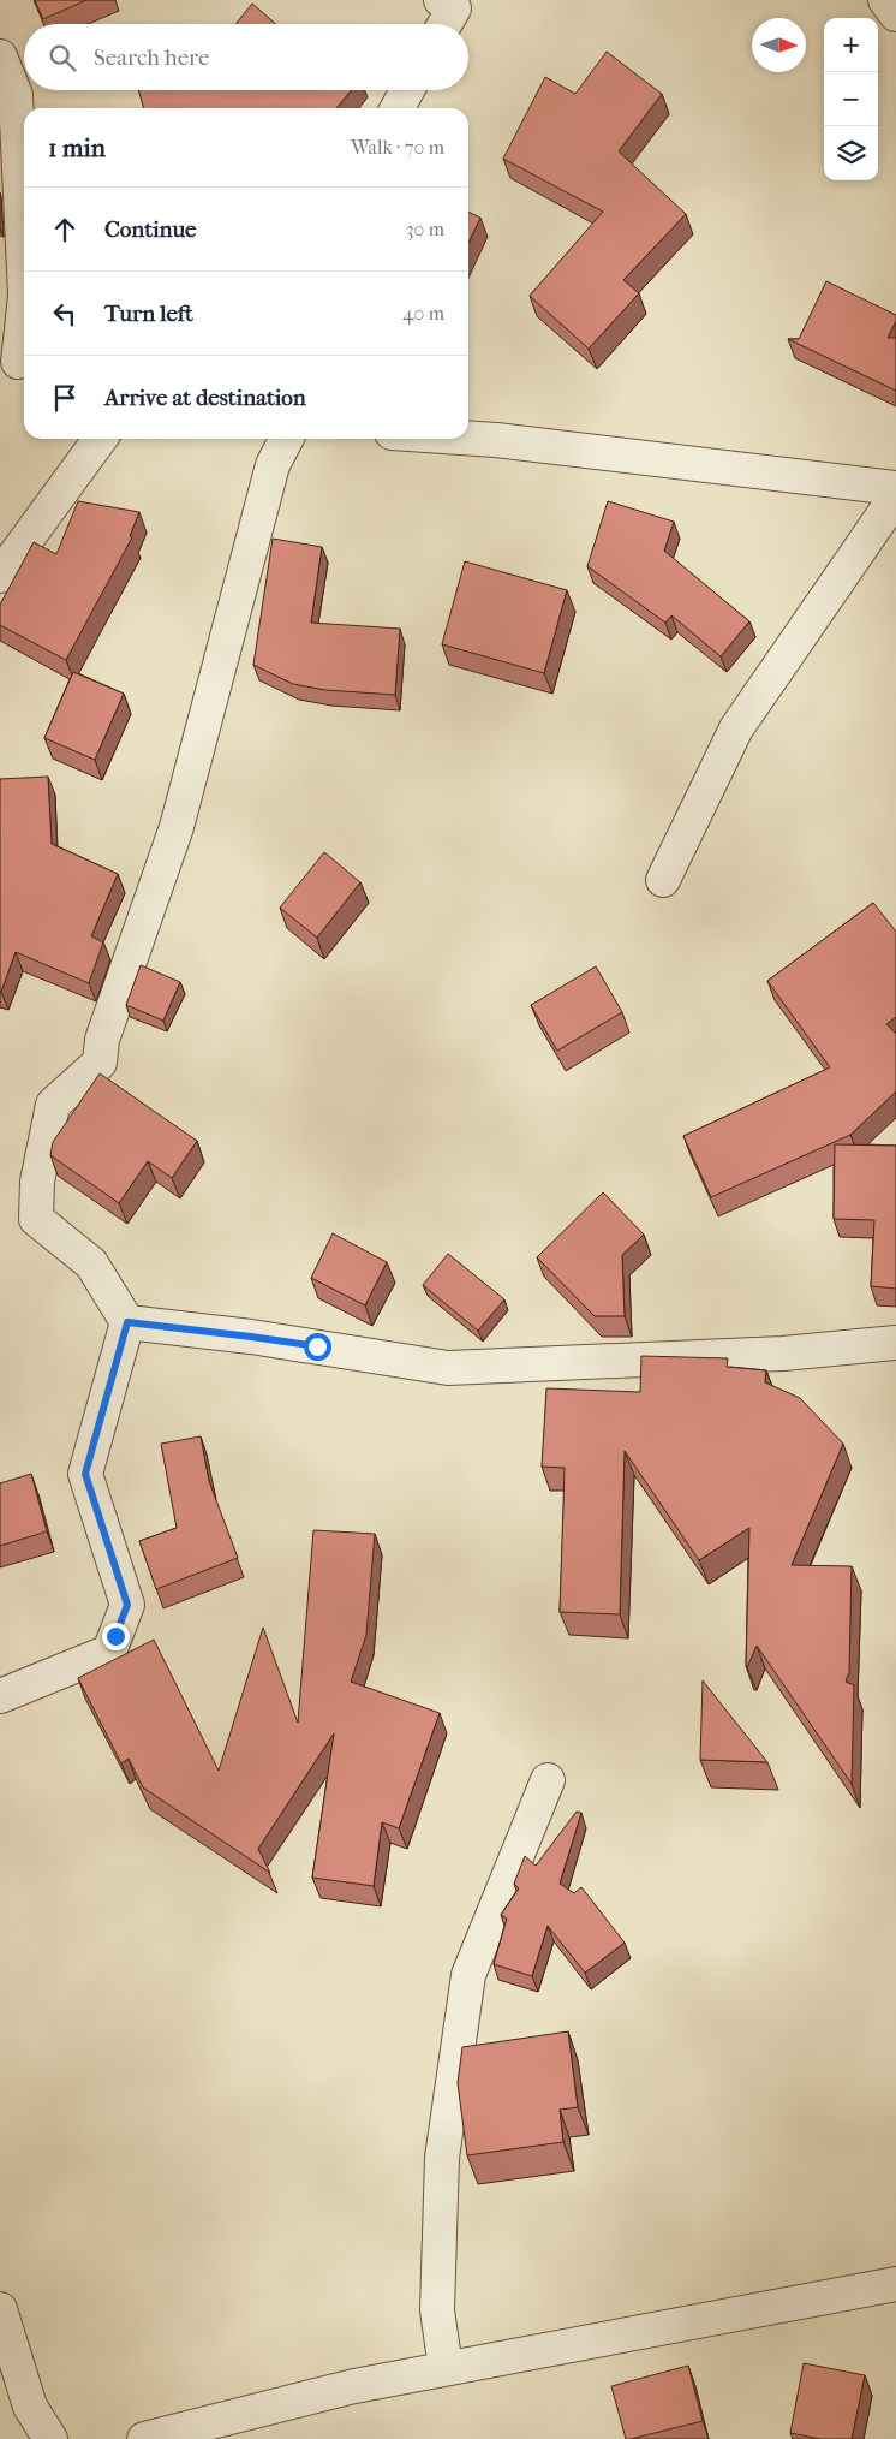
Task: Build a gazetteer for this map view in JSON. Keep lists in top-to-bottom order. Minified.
{"north":"right","page":{"map_buttons":["+","−"],"search":"Search here","heading":["1 min","Walk · 70 m"],"list":[["Continue","30 m"],["Turn left","40 m"],"Arrive at destination"]}}
